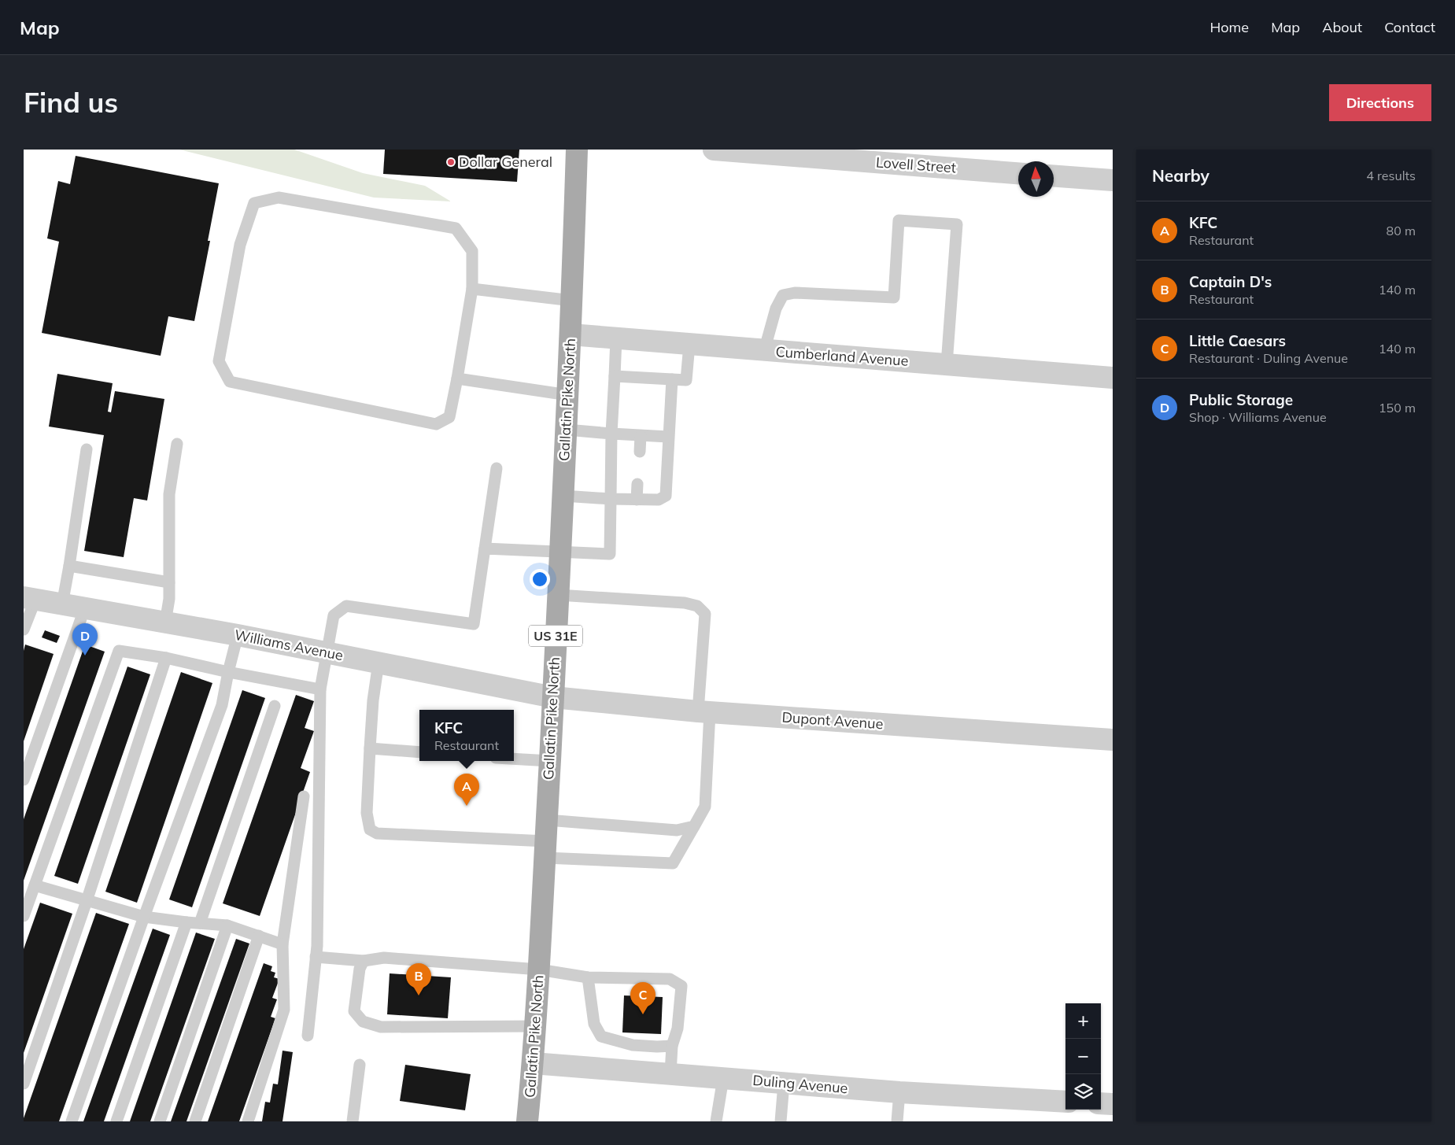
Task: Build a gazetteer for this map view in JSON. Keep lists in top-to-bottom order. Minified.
{"streets":{"main road":["Gallatin Pike North","US 31E"],"street":["Lovell Street","Cumberland Avenue","Williams Avenue","Dupont Avenue","Duling Avenue"]},"crossings":[["Cumberland Avenue","Gallatin Pike North"],["Gallatin Pike North","Williams Avenue"],["Gallatin Pike North","Dupont Avenue"],["Gallatin Pike North","Duling Avenue"],["Williams Avenue","Dupont Avenue"]],"places":["Dollar General"],"north":"top","page":{"header":"Map","nav":["Home","Map","About","Contact"],"buttons":"Directions","title":"Find us","heading":["Nearby","4 results"],"list":[{"mark":"A","name":"KFC","note":"Restaurant","value":"80 m"},{"mark":"B","name":"Captain D's","note":"Restaurant","value":"140 m"},{"mark":"C","name":"Little Caesars","note":"Restaurant · Duling Avenue","value":"140 m"},{"mark":"D","name":"Public Storage","note":"Shop · Williams Avenue","value":"150 m"}],"pins":["D","A","B","C"],"popup":["KFC","Restaurant"],"map_buttons":["+","−"]}}
